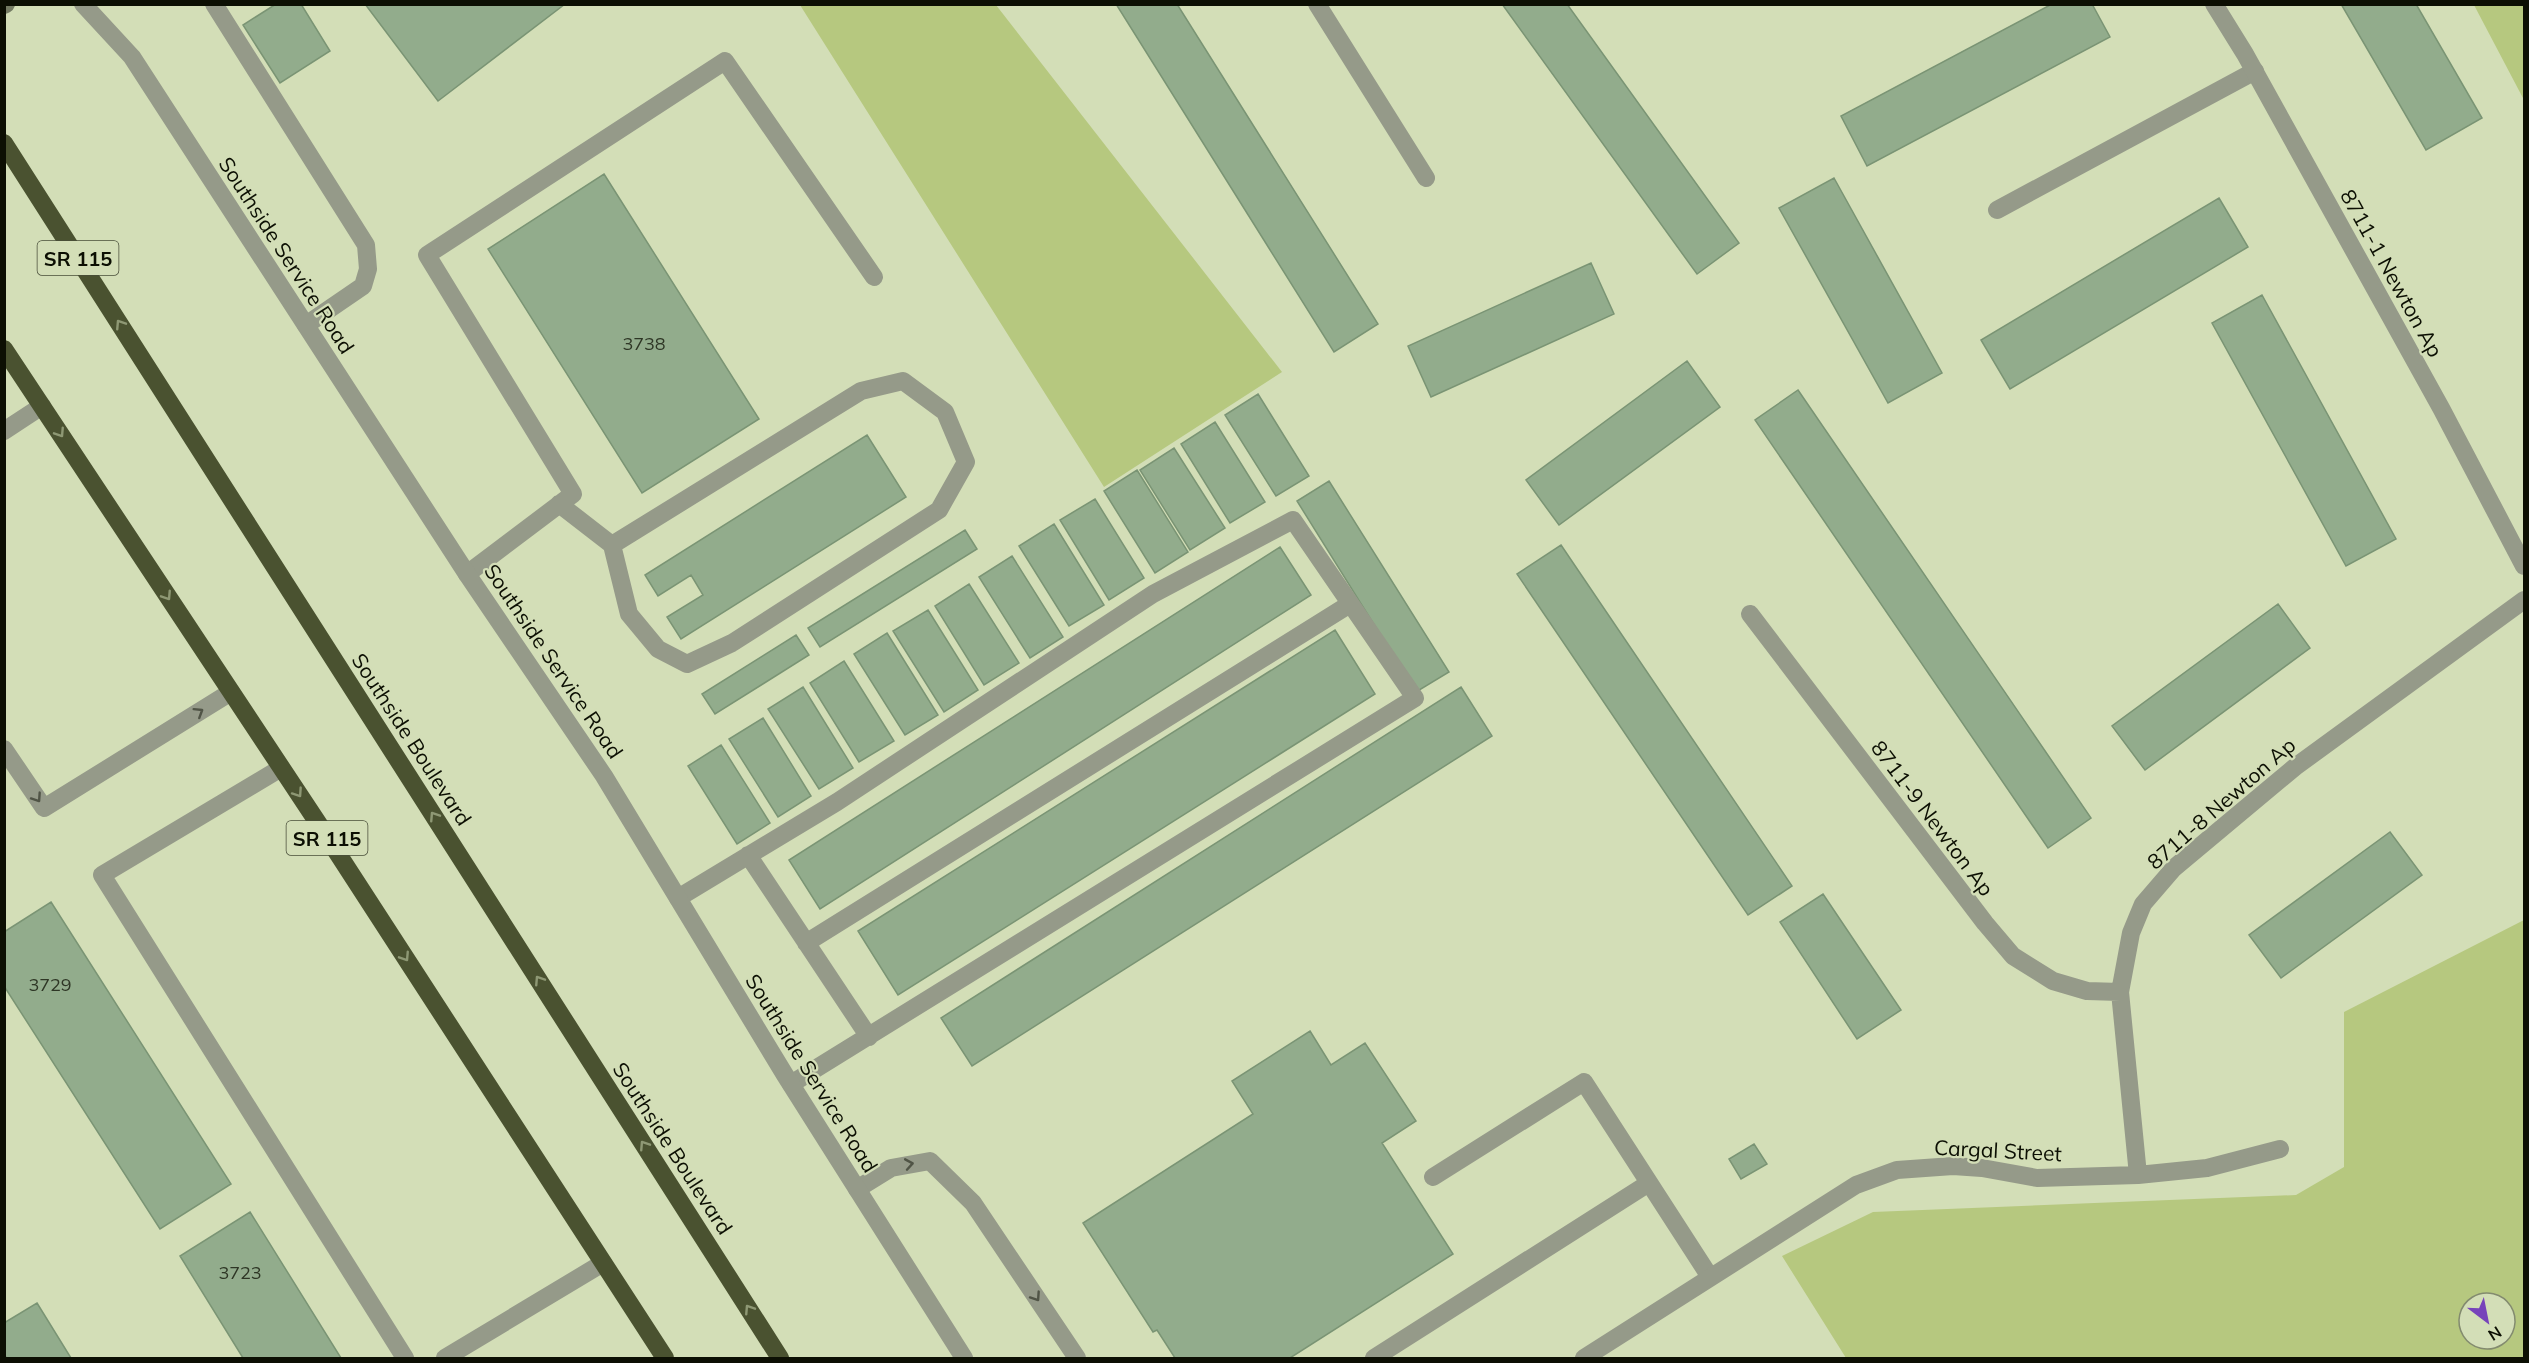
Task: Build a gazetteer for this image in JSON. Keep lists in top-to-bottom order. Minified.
{"streets":{"highway":["SR 115","Southside Boulevard"],"street":["Southside Service Road","8711-1 Newton Ap","8711-8 Newton Ap","8711-9 Newton Ap","Cargal Street"]},"crossings":[["8711-8 Newton Ap","8711-9 Newton Ap"],["8711-8 Newton Ap","Cargal Street"]],"house_numbers":["3738","3729","3723"],"north":"bottom right"}
